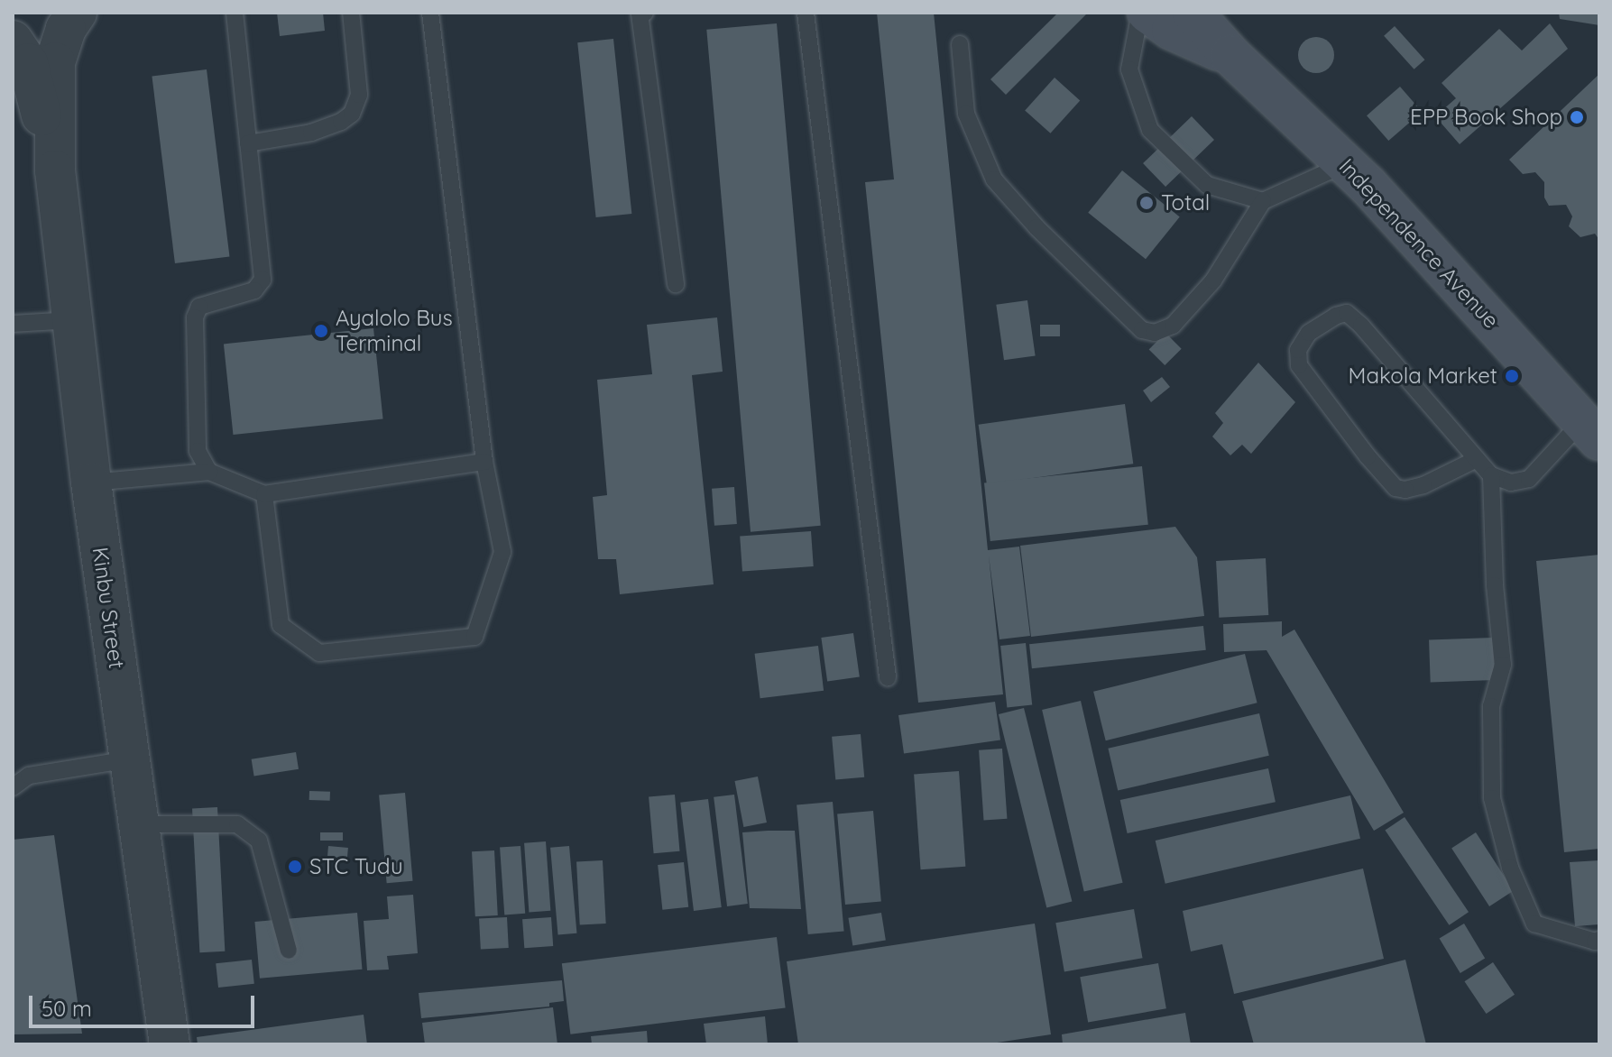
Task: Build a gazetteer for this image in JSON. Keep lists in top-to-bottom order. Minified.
{"streets":{"main road":["Independence Avenue"],"street":["Kinbu Street"]},"places":["EPP Book Shop","Total","Ayalolo Bus Terminal","Makola Market","STC Tudu"],"scale_bar":"50 m"}
